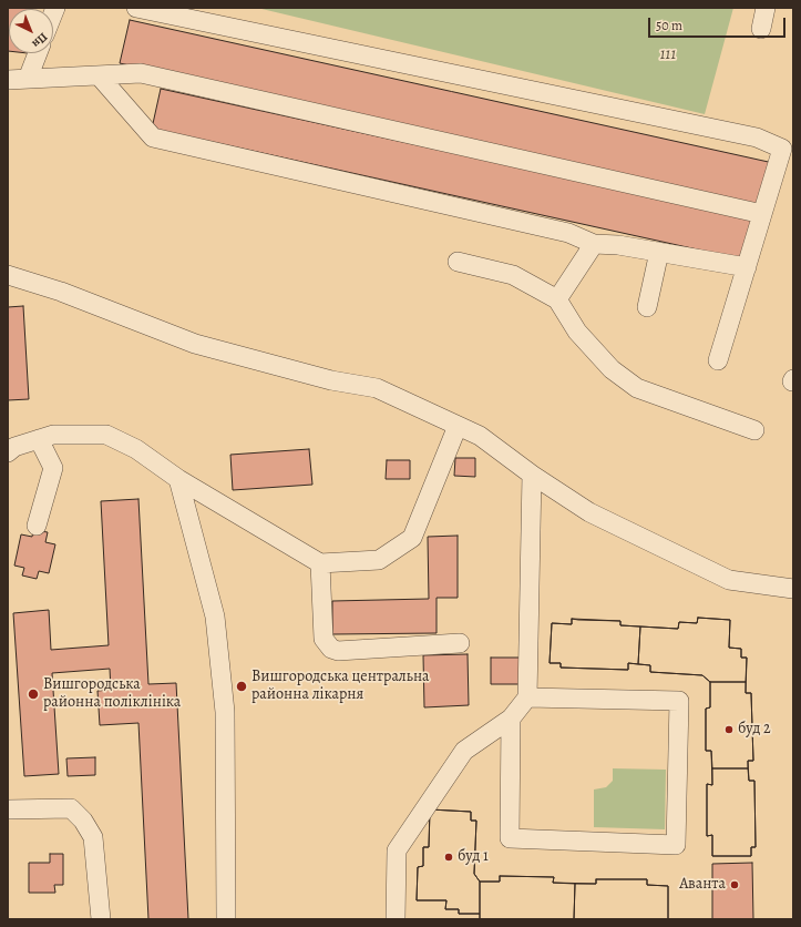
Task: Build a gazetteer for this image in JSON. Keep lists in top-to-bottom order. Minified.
{"parks":["111"],"places":["Вишгородська центральна районна лікарня","Вишгородська районна поліклініка","буд 2","буд 1","Аванта"],"scale_bar":"50 m","north":"bottom right"}
